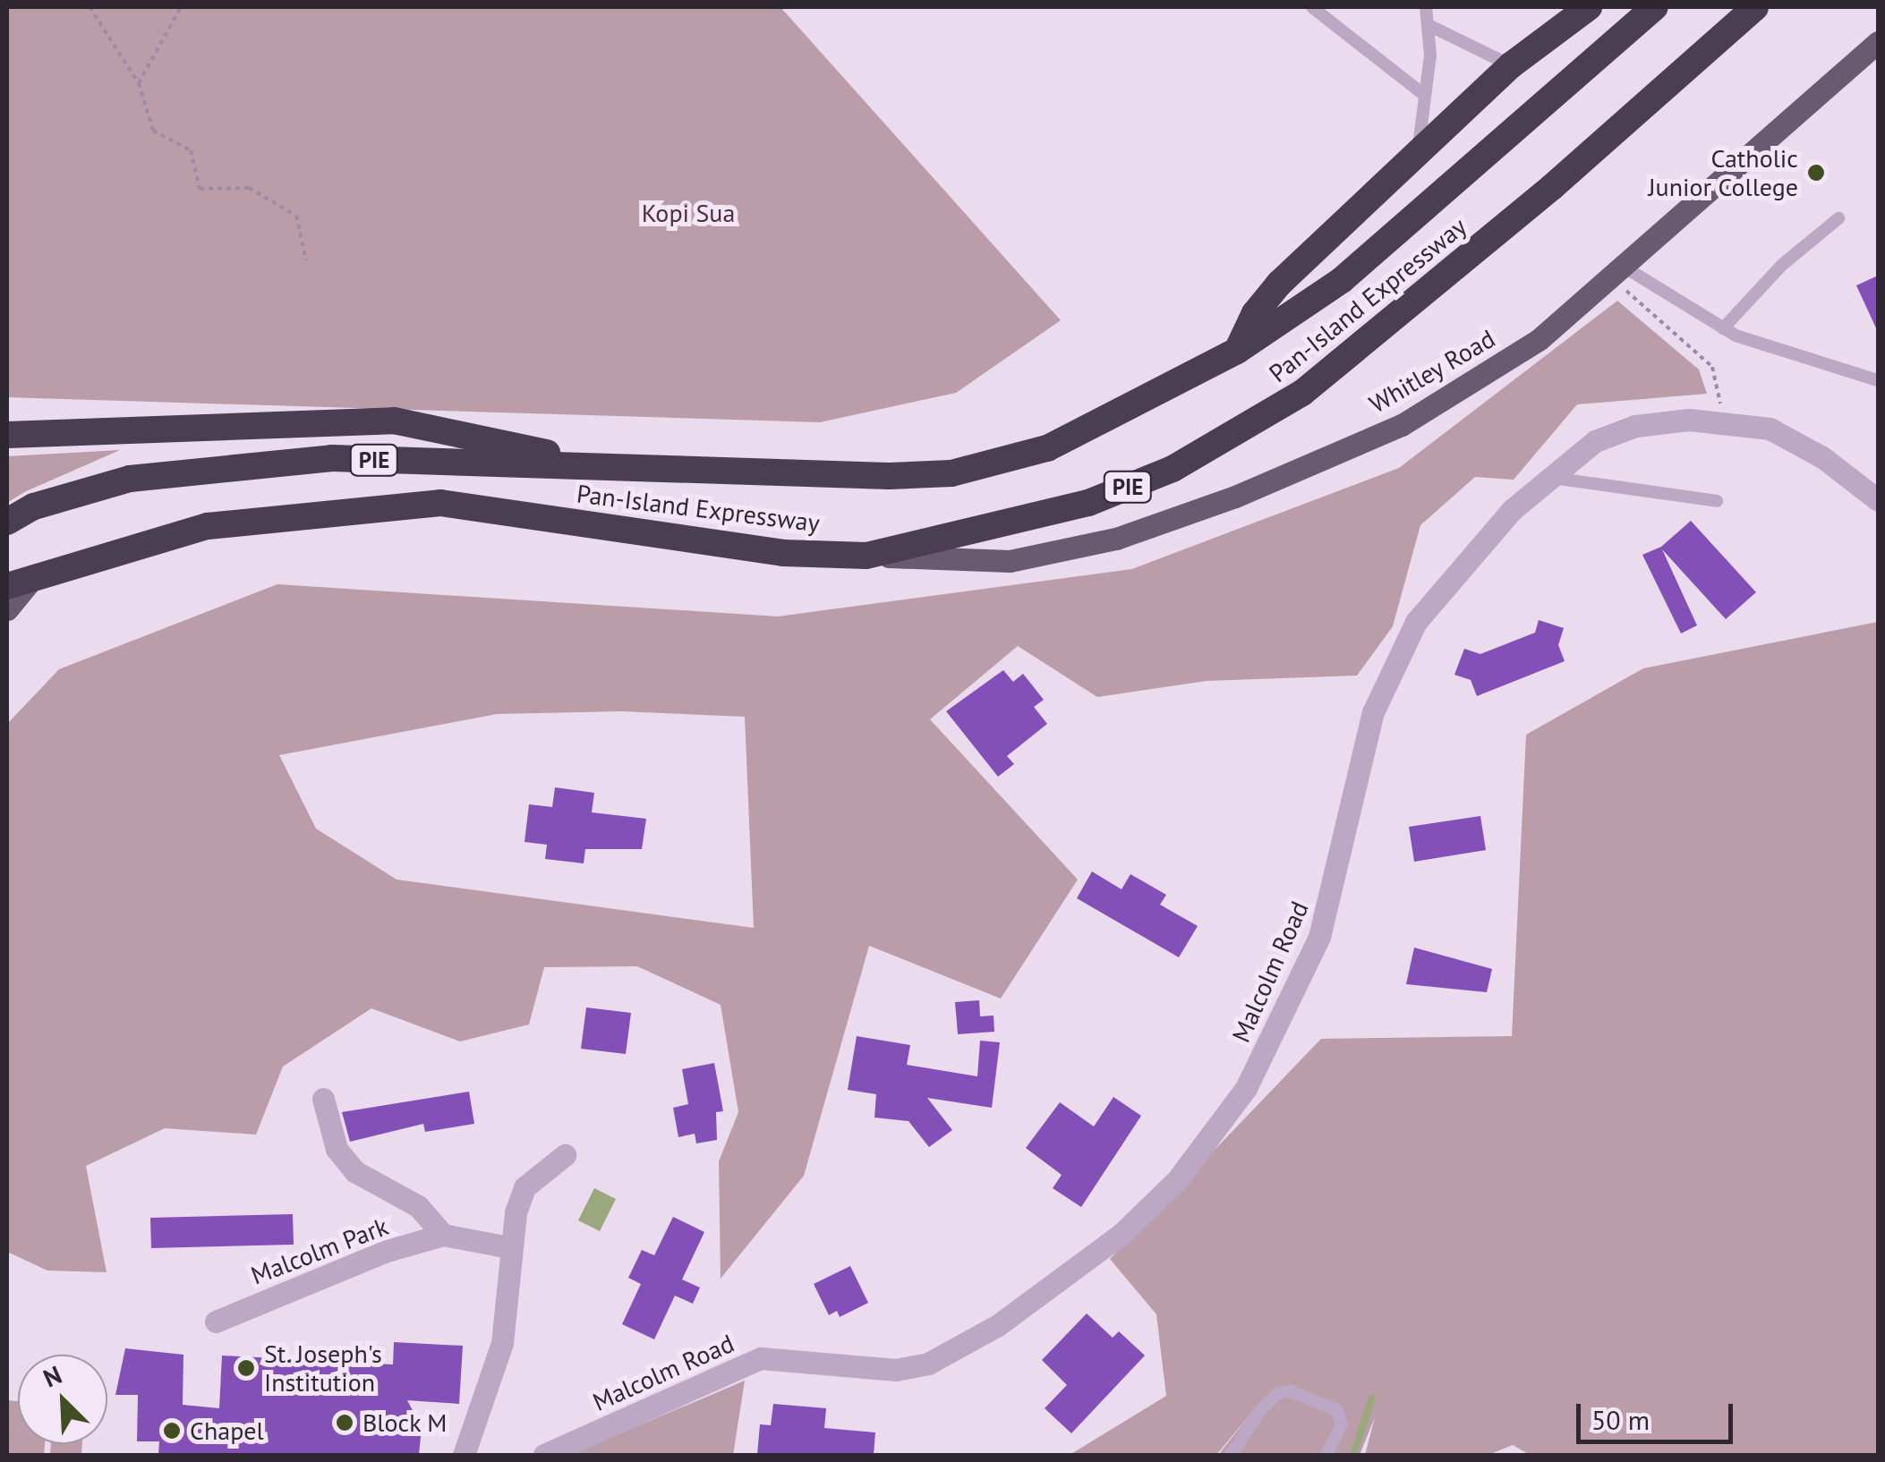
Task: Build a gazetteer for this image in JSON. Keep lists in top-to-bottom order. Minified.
{"streets":{"highway":["Pan-Island Expressway","PIE"],"main road":["Whitley Road"],"street":["Malcolm Road","Malcolm Park"]},"crossings":[["Pan-Island Expressway","Whitley Road"]],"parks":["Kopi Sua"],"places":["Catholic Junior College","St. Joseph's Institution","Block M","Chapel"],"scale_bar":"50 m","north":"top left"}
